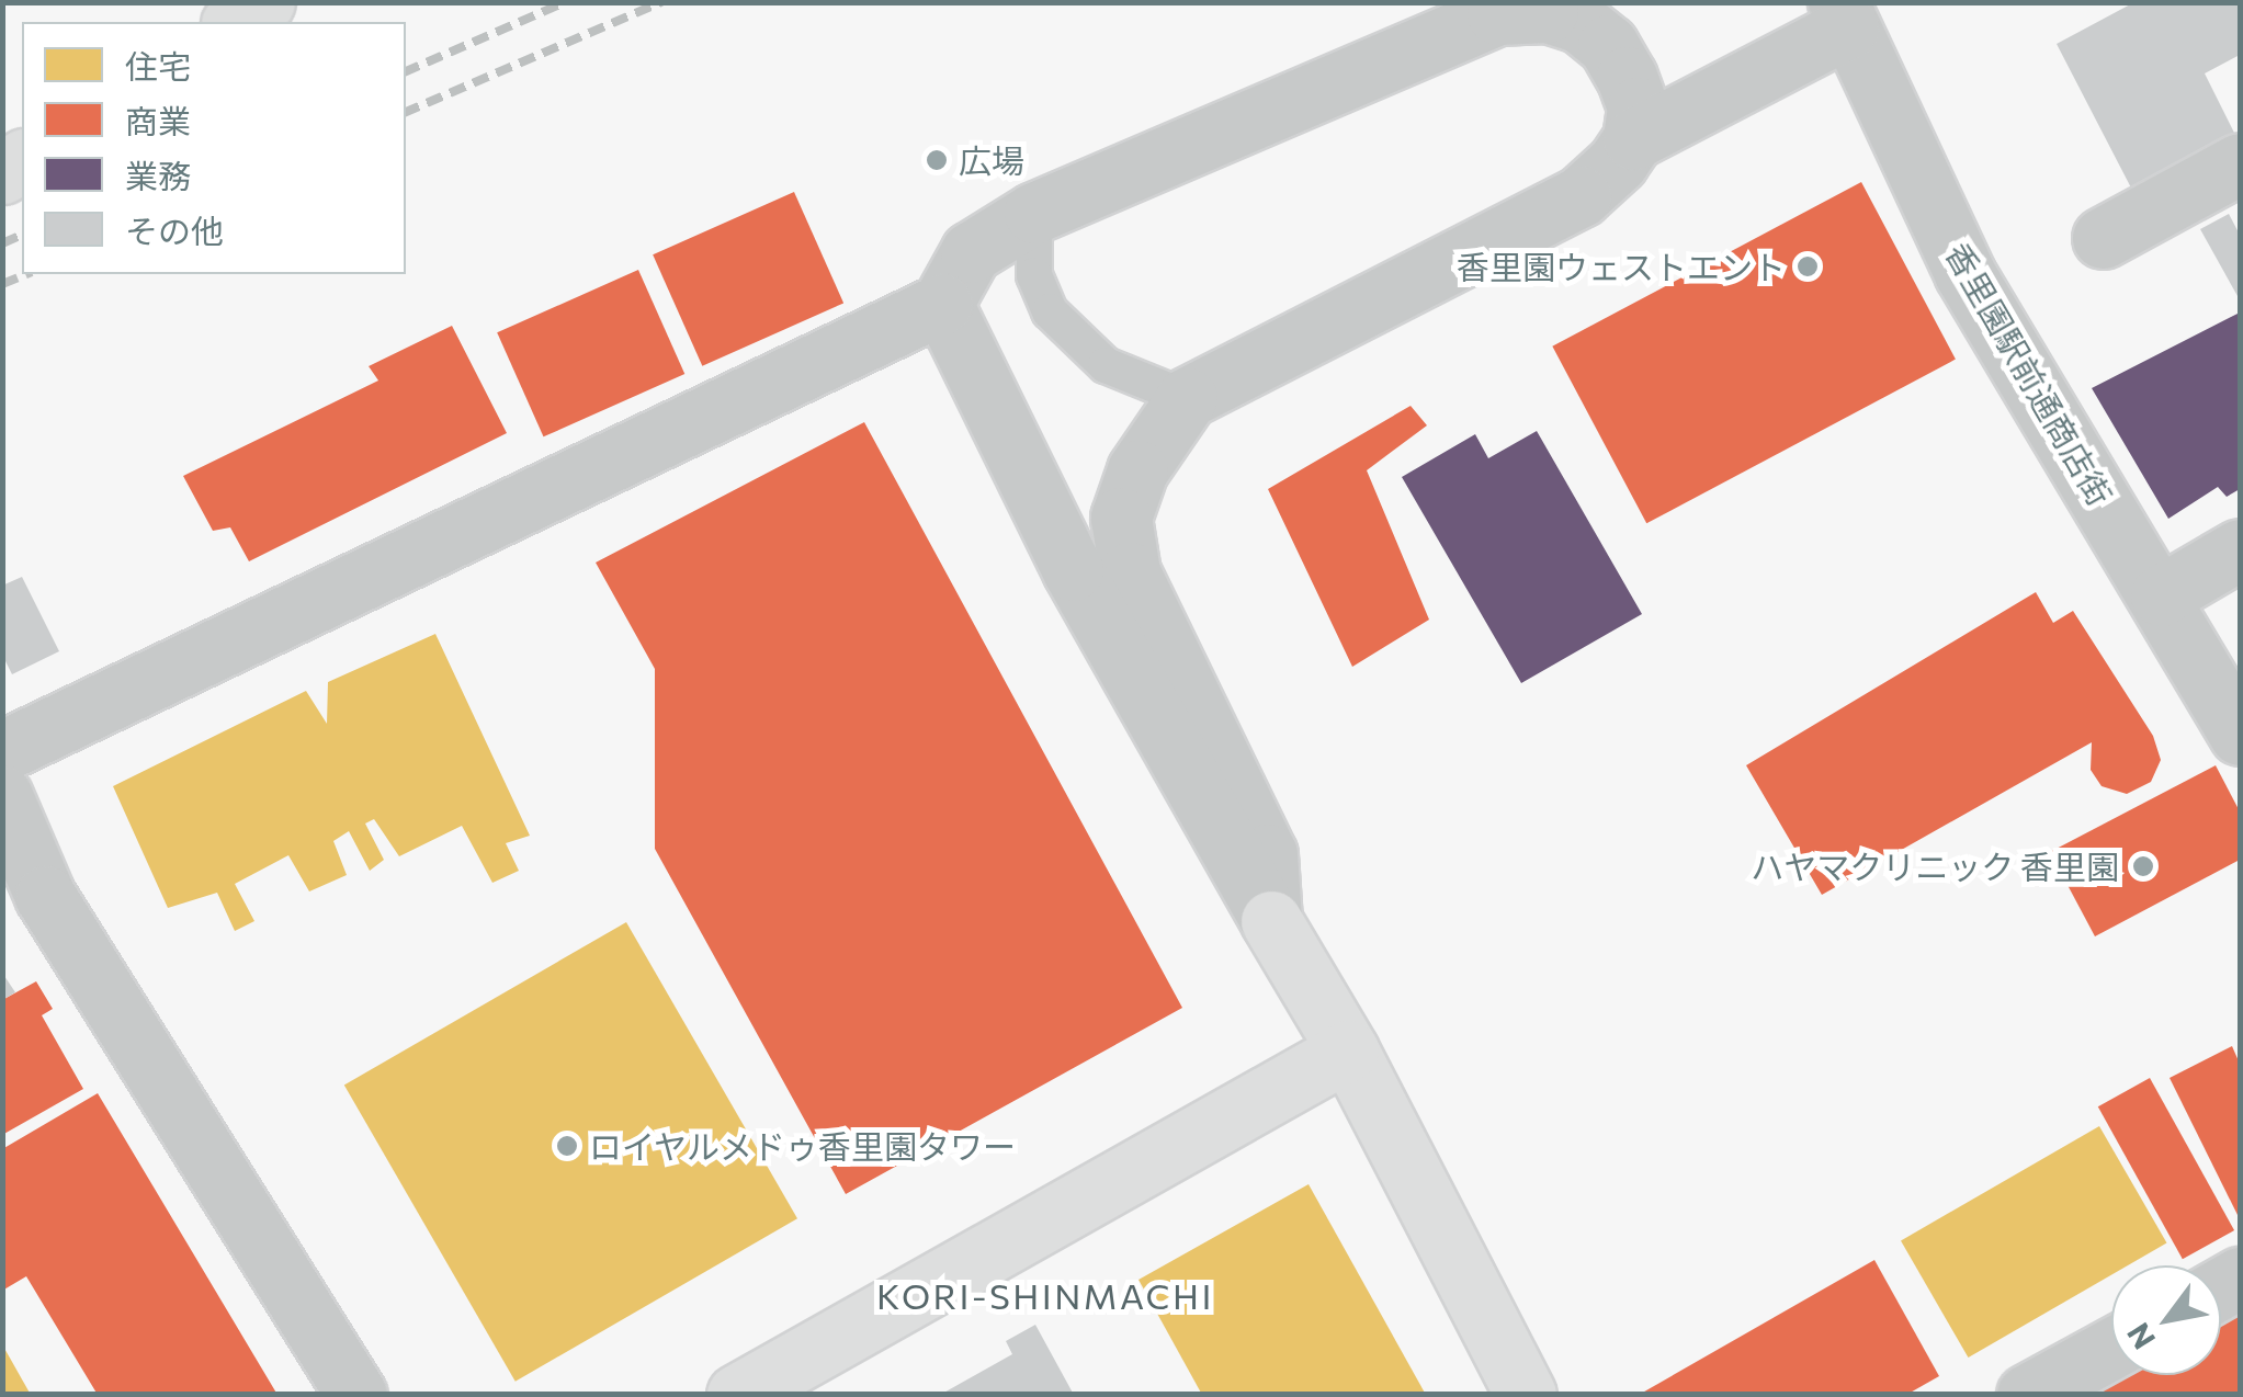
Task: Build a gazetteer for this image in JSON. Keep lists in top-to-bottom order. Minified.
{"streets":{"street":["香里園駅前通商店街"]},"districts":["KORI-SHINMACHI"],"places":["広場","香里園ウェストエント","ハヤマクリニック 香里園","ロイヤルメドゥ香里園タワー"],"legend":["住宅","商業","業務","その他"],"north":"bottom left"}
